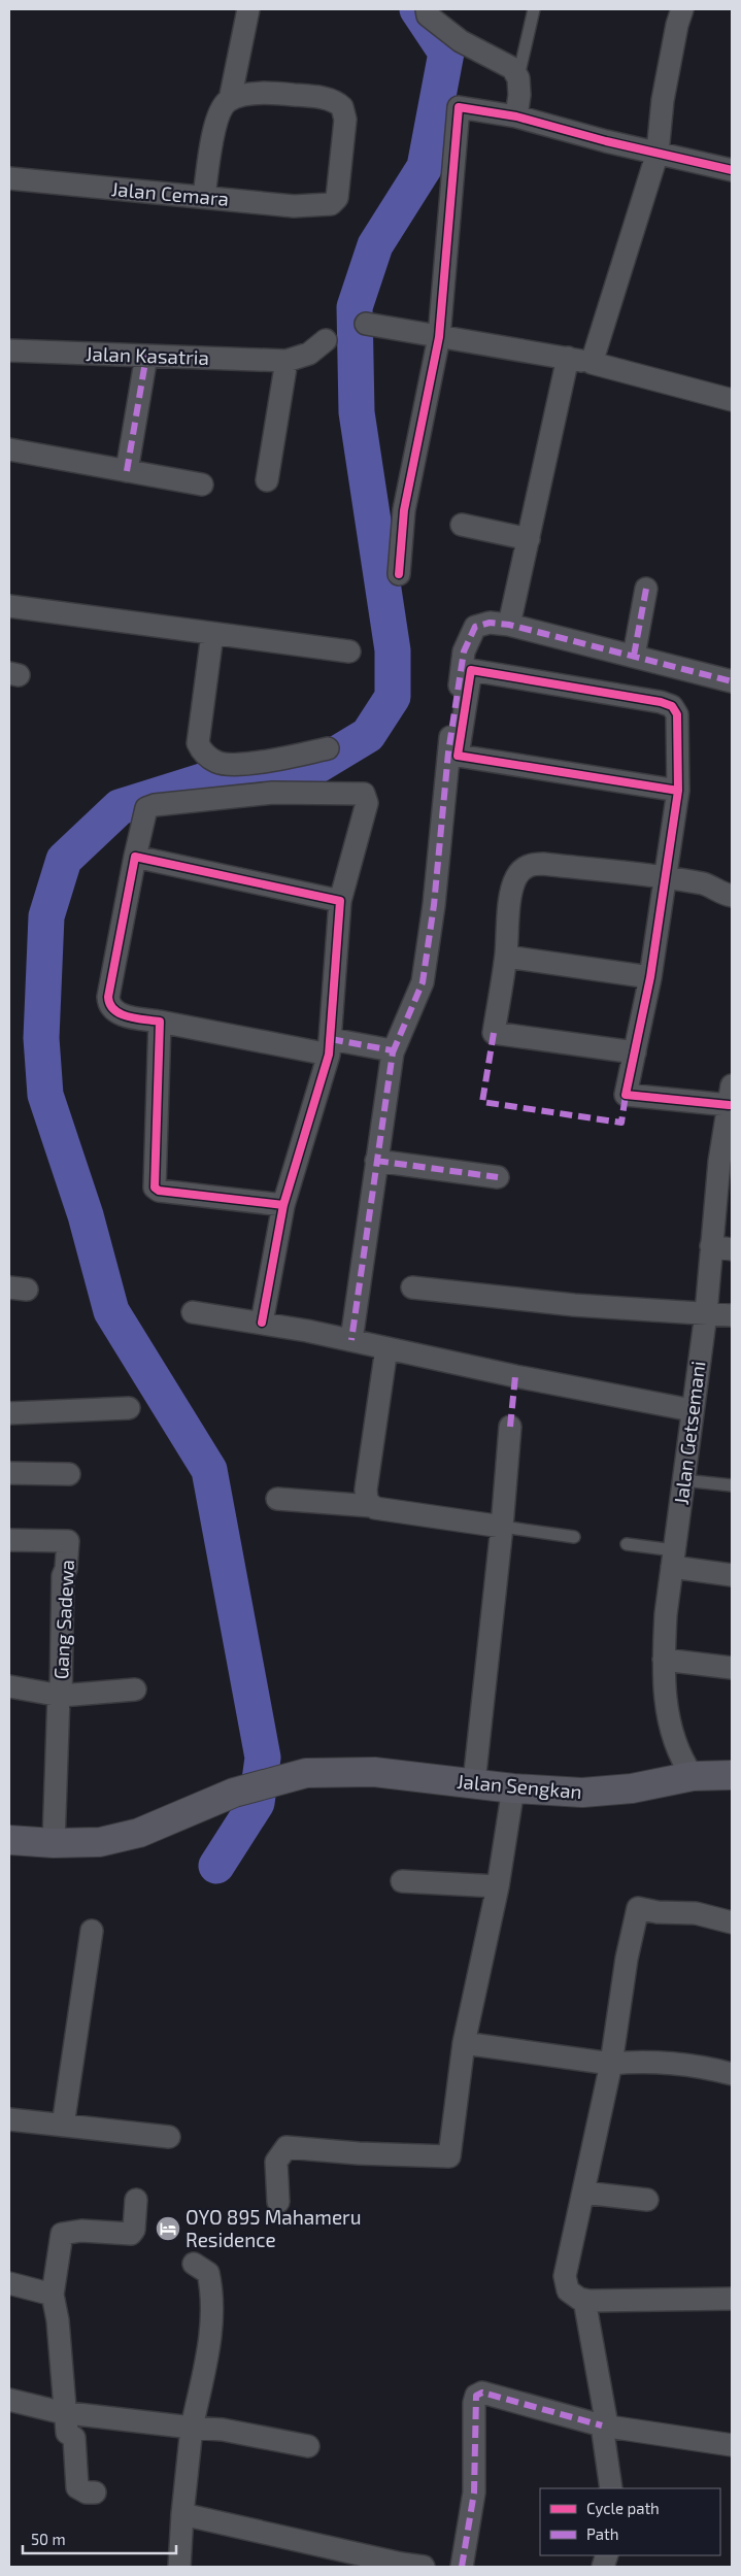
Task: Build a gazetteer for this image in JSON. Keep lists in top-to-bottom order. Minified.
{"streets":{"main road":["Jalan Sengkan"],"street":["Jalan Cemara","Jalan Kasatria","Jalan Getsemani","Gang Sadewa"]},"crossings":[["Jalan Getsemani","Jalan Sengkan"],["Gang Sadewa","Jalan Sengkan"]],"places":{"hotel":["OYO 895 Mahameru Residence"]},"legend":["Cycle path","Path"],"scale_bar":"50 m"}
